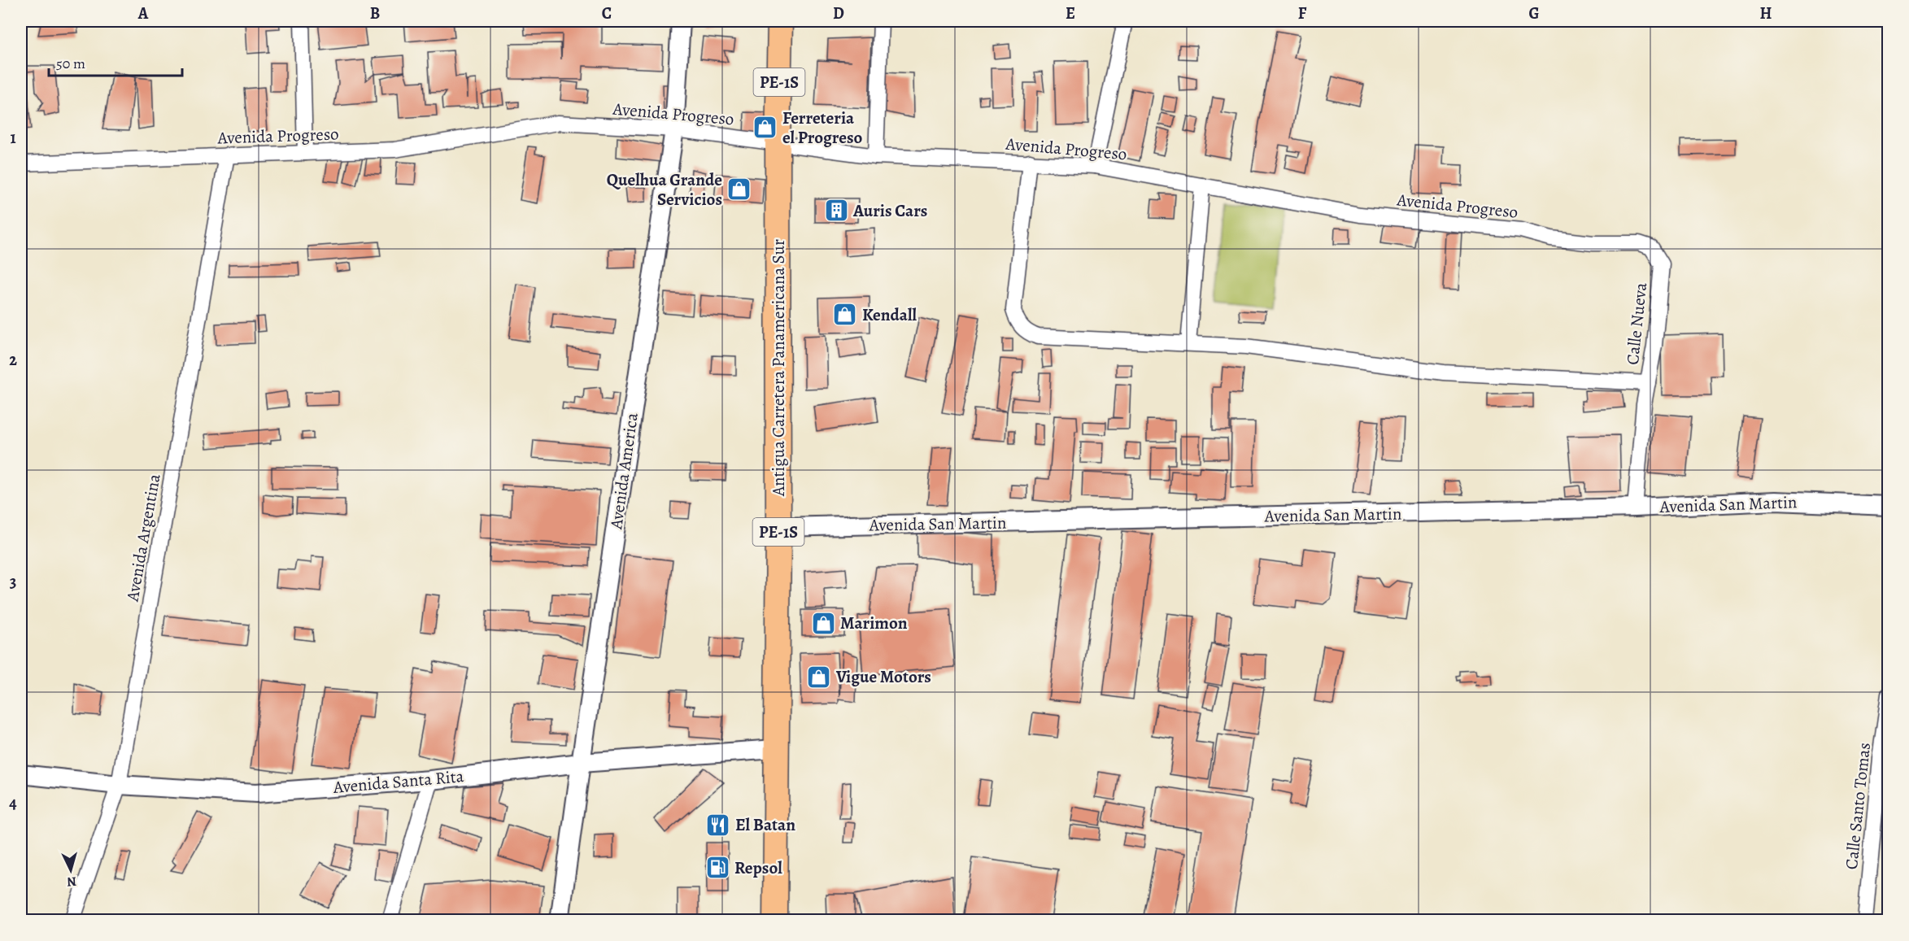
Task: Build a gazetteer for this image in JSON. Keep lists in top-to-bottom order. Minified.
{"streets":{"highway":["PE-1S","Antigua Carretera Panamericana Sur"],"street":["Avenida Progreso","Calle Nueva","Avenida America","Avenida San Martin","Avenida Argentina","Avenida Santa Rita","Calle Santo Tomas"]},"crossings":[["Avenida Progreso","Calle Nueva"],["Avenida Progreso","Antigua Carretera Panamericana Sur"],["Avenida Progreso","Avenida America"],["Avenida Progreso","Avenida Argentina"],["Calle Nueva","Avenida San Martin"],["Antigua Carretera Panamericana Sur","Avenida San Martin"],["Antigua Carretera Panamericana Sur","Avenida Santa Rita"],["Avenida America","Avenida Santa Rita"],["Avenida Argentina","Avenida Santa Rita"]],"places":{"shop":["Ferreteria el Progreso","Quelhua Grande Servicios","Kendall","Marimon","Vigue Motors"],"building":["Auris Cars"],"restaurant":["El Batan"],"fuel station":["Repsol"]},"scale_bar":"50 m","north":"bottom","grid":{"columns":["A","B","C","D","E","F","G","H"],"rows":["1","2","3","4"]}}
